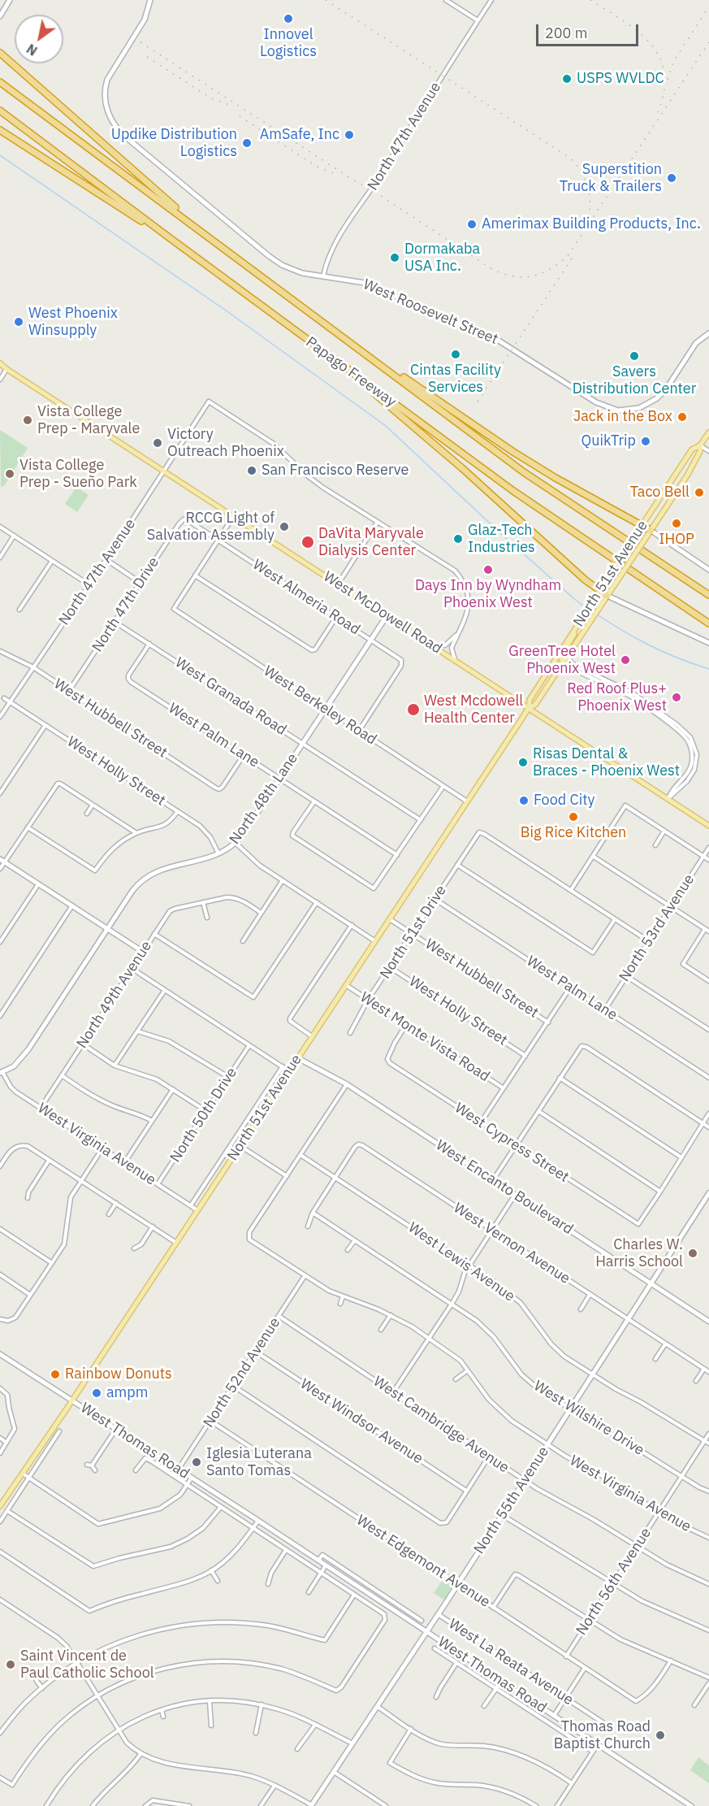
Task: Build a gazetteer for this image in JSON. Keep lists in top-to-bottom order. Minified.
{"streets":{"highway":["Papago Freeway"],"main road":["North 51st Avenue","West McDowell Road"],"street":["North 47th Avenue","West Roosevelt Street","West Almeria Road","North 47th Drive","West Granada Road","West Berkeley Road","West Hubbell Street","West Palm Lane","West Holly Street","North 48th Lane","North 53rd Avenue","North 51st Drive","North 49th Avenue","West Monte Vista Road","North 50th Drive","West Cypress Street","West Virginia Avenue","West Encanto Boulevard","West Vernon Avenue","West Lewis Avenue","North 52nd Avenue","West Wilshire Drive","West Windsor Avenue","West Cambridge Avenue","West Thomas Road","North 55th Avenue","West Edgemont Avenue","North 56th Avenue","West La Reata Avenue"]},"crossings":[["North 47th Avenue","West Roosevelt Street"],["North 47th Avenue","West McDowell Road"],["North 47th Avenue","West Hubbell Street"],["North 47th Avenue","West Holly Street"],["North 51st Avenue","West McDowell Road"],["North 51st Avenue","West Berkeley Road"],["North 51st Avenue","West Hubbell Street"],["North 51st Avenue","West Monte Vista Road"],["North 51st Avenue","West Virginia Avenue"],["North 51st Avenue","West Encanto Boulevard"],["North 51st Avenue","West Thomas Road"],["West Almeria Road","North 47th Drive"],["West Almeria Road","West Berkeley Road"],["West Almeria Road","North 48th Lane"],["North 47th Drive","West Granada Road"],["North 47th Drive","West Hubbell Street"],["West McDowell Road","North 48th Lane"],["West Granada Road","West Palm Lane"],["West Granada Road","North 48th Lane"],["West Berkeley Road","North 48th Lane"],["West Hubbell Street","West Palm Lane"],["West Hubbell Street","North 51st Drive"],["West Palm Lane","North 48th Lane"],["West Palm Lane","North 53rd Avenue"],["West Palm Lane","North 51st Drive"],["West Holly Street","North 48th Lane"],["West Holly Street","North 51st Drive"],["North 48th Lane","West Virginia Avenue"],["North 51st Drive","West Monte Vista Road"],["North 49th Avenue","West Virginia Avenue"],["West Monte Vista Road","West Cypress Street"],["North 50th Drive","West Virginia Avenue"],["West Virginia Avenue","North 52nd Avenue"],["West Virginia Avenue","North 55th Avenue"],["West Virginia Avenue","North 56th Avenue"],["West Encanto Boulevard","North 55th Avenue"],["West Vernon Avenue","West Lewis Avenue"],["West Vernon Avenue","North 55th Avenue"],["West Lewis Avenue","North 55th Avenue"],["West Lewis Avenue","North 56th Avenue"],["North 52nd Avenue","West Windsor Avenue"],["North 52nd Avenue","West Cambridge Avenue"],["North 52nd Avenue","West Thomas Road"],["North 52nd Avenue","West Edgemont Avenue"],["West Wilshire Drive","North 55th Avenue"],["West Wilshire Drive","North 56th Avenue"],["West Cambridge Avenue","North 55th Avenue"],["West Cambridge Avenue","North 56th Avenue"],["West Thomas Road","North 55th Avenue"],["North 55th Avenue","West Edgemont Avenue"],["North 55th Avenue","West La Reata Avenue"],["West Edgemont Avenue","North 56th Avenue"]],"places":["Innovel Logistics","USPS WVLDC","AmSafe, Inc","Updike Distribution Logistics","Superstition Truck & Trailers","Amerimax Building Products, Inc.","Dormakaba USA Inc.","West Phoenix Winsupply","Cintas Facility Services","Savers Distribution Center","Jack in the Box","Vista College Prep - Maryvale","QuikTrip","Victory Outreach Phoenix","San Francisco Reserve","Vista College Prep - Sueño Park","Taco Bell","IHOP","RCCG Light of Salvation Assembly","Glaz-Tech Industries","DaVita Maryvale Dialysis Center","Days Inn by Wyndham Phoenix West","GreenTree Hotel Phoenix West","Red Roof Plus+ Phoenix West","West Mcdowell Health Center","Risas Dental & Braces - Phoenix West","Food City","Big Rice Kitchen","Charles W. Harris School","Rainbow Donuts","ampm","Iglesia Luterana Santo Tomas","Saint Vincent de Paul Catholic School","Thomas Road Baptist Church"],"scale_bar":"200 m","north":"bottom left"}
